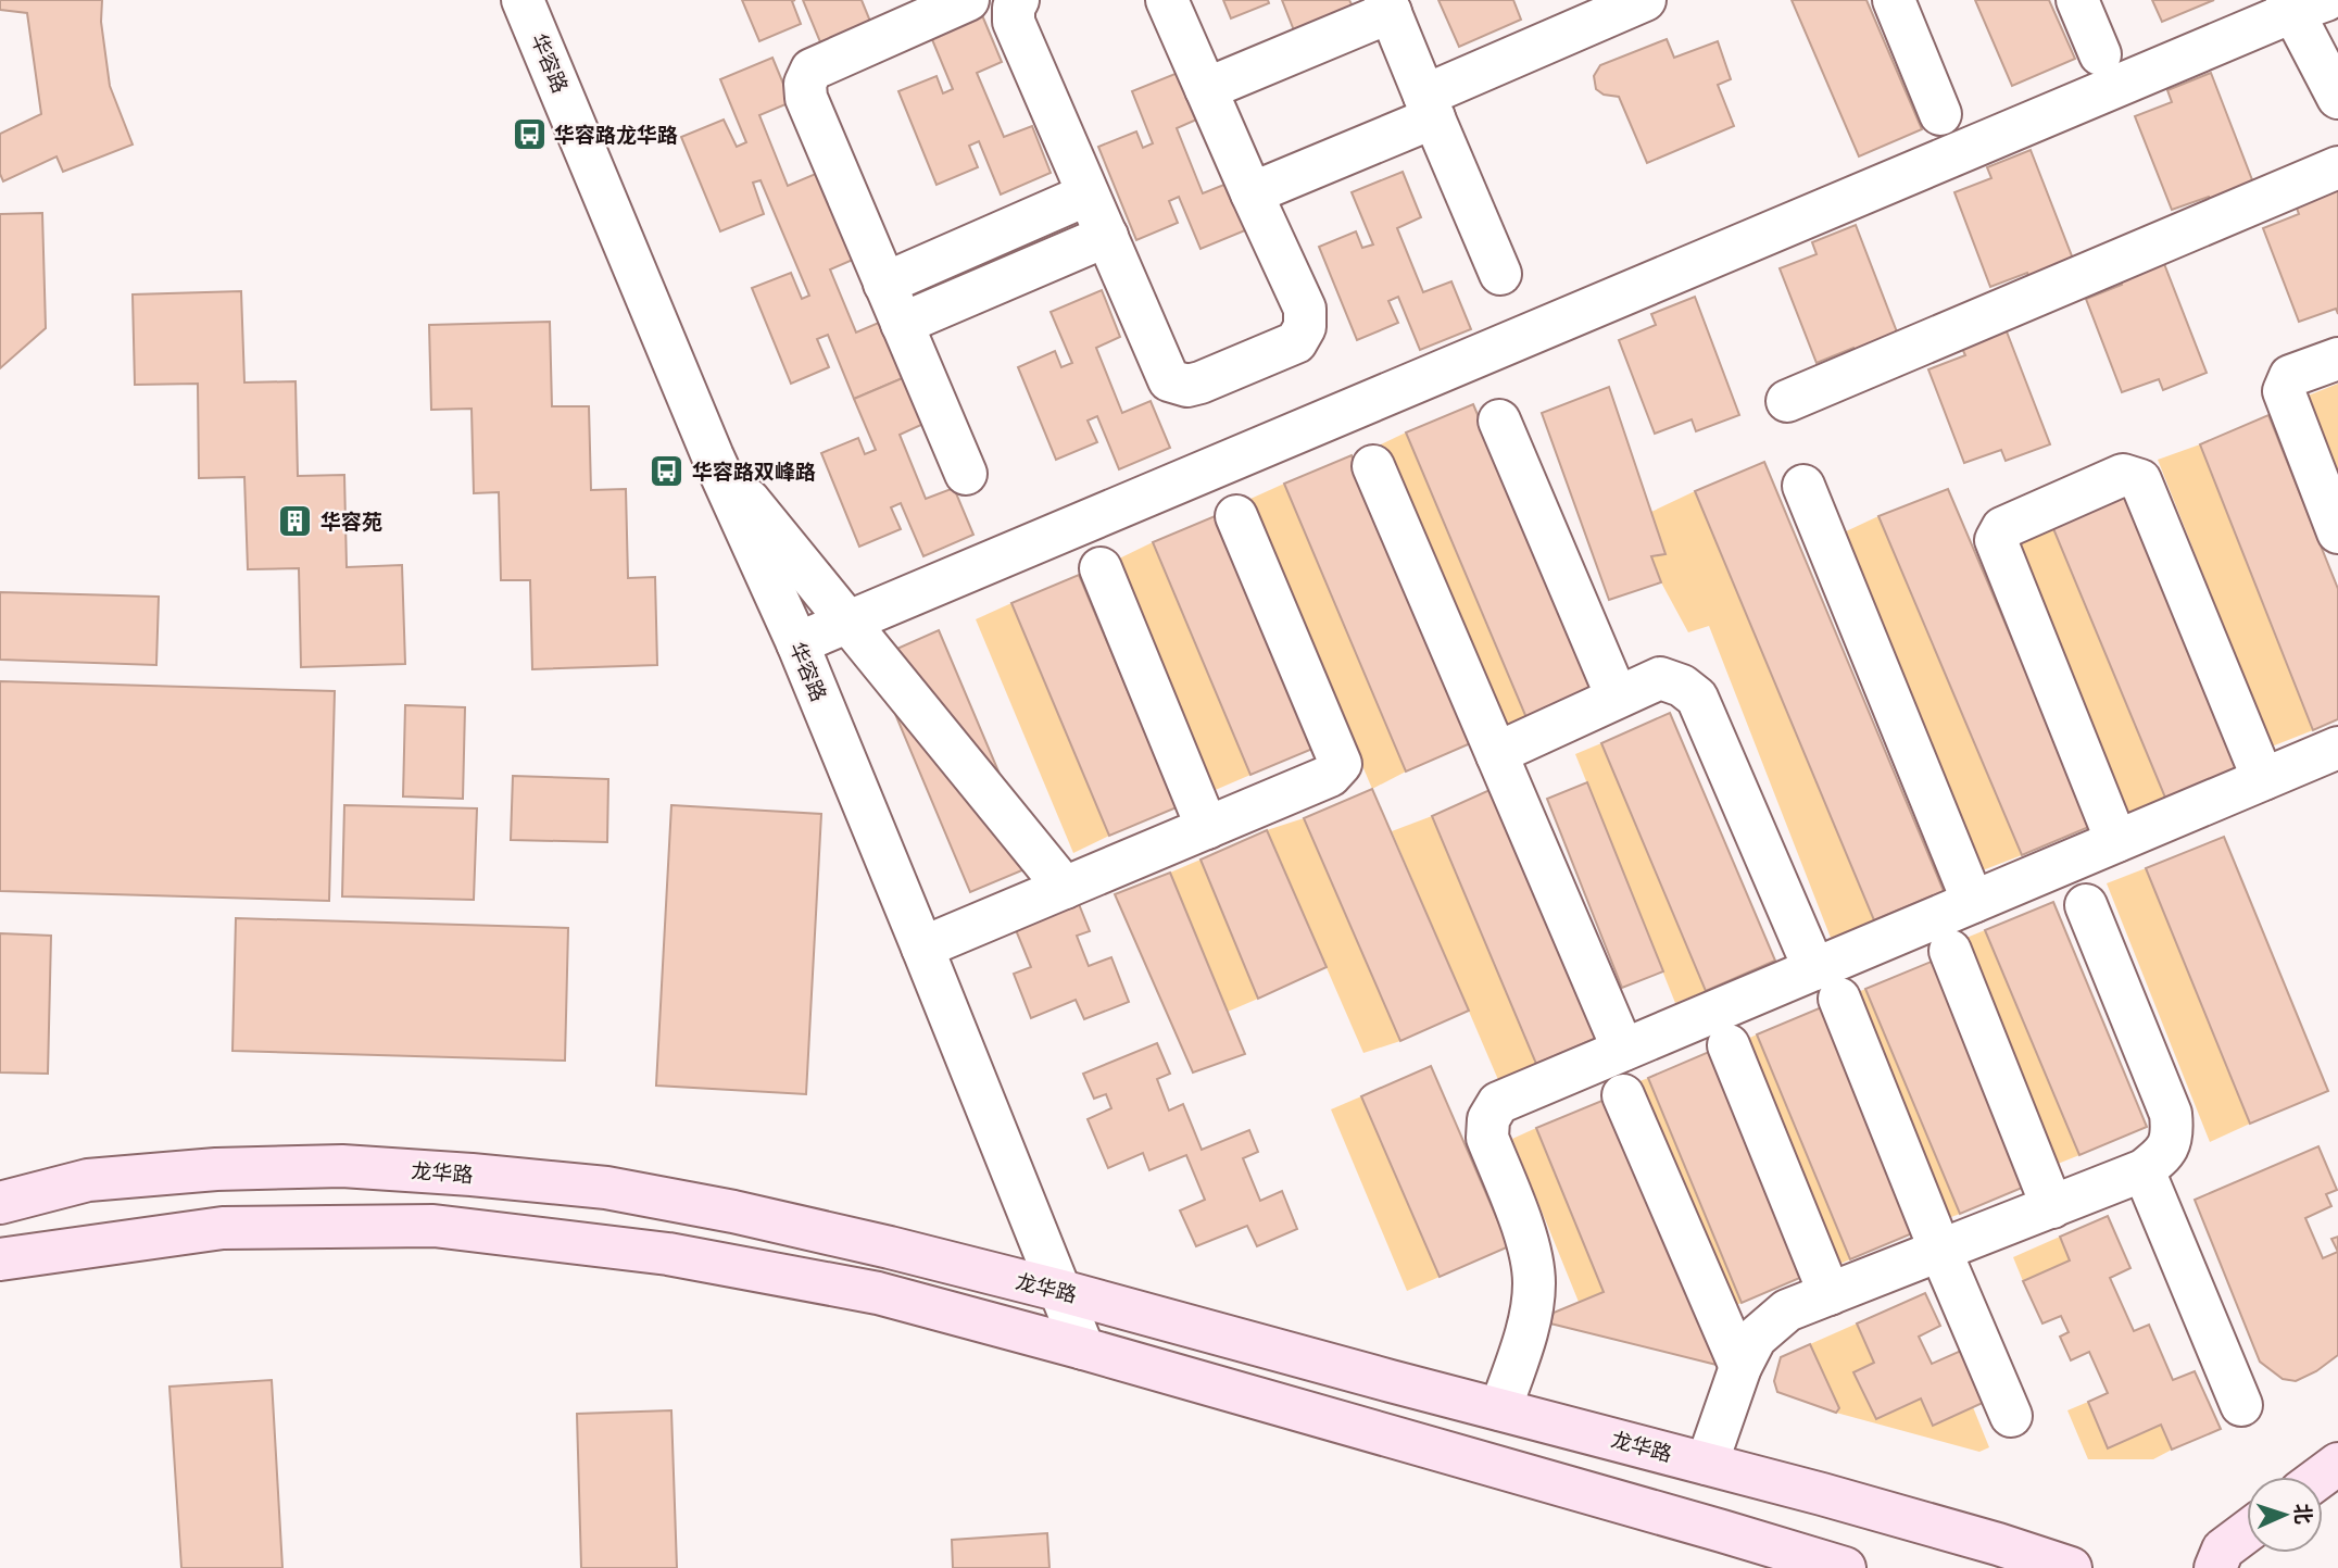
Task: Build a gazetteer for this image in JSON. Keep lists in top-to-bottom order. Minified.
{"streets":{"main road":["龙华路"],"street":["华容路"]},"crossings":[["华容路","龙华路"]],"places":{"bus stop":["华容路龙华路","华容路双峰路"],"building":["华容苑"]},"north":"right"}
